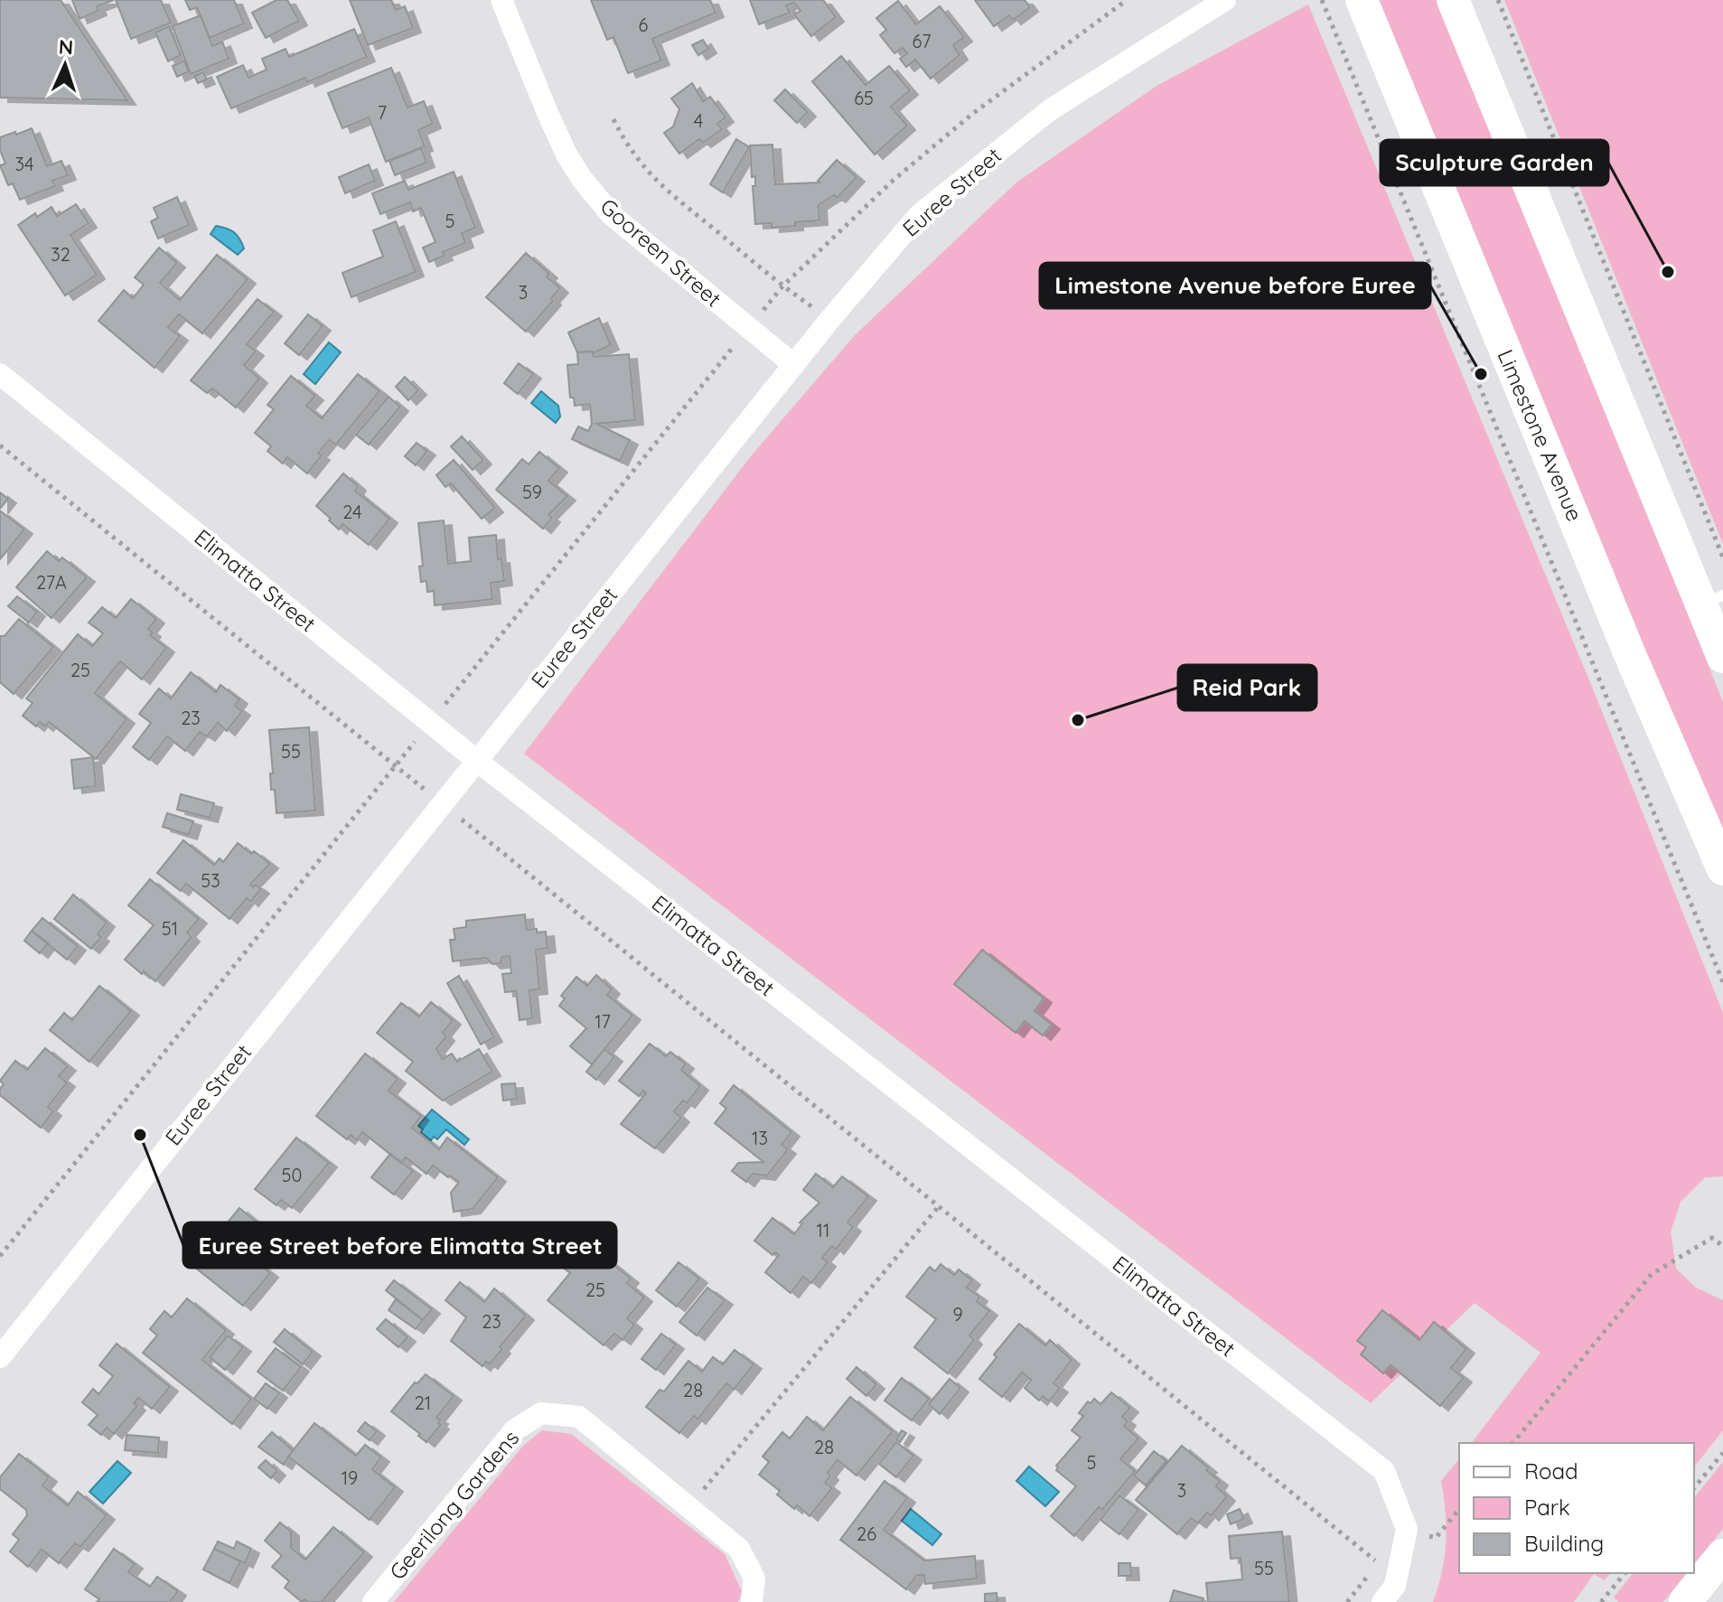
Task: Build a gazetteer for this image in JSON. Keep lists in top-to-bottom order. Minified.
{"streets":{"main road":["Limestone Avenue"],"street":["Euree Street","Gooreen Street","Elimatta Street","Geerilong Gardens"]},"crossings":[["Euree Street","Gooreen Street"],["Euree Street","Elimatta Street"]],"places":["Sculpture Garden","Limestone Avenue before Euree","Reid Park","Euree Street before Elimatta Street"],"house_numbers":["6","67","65","7","4","34","5","32","3","59","24","27A","25","23","55","53","51","17","13","50","11","25","9","23","28","21","28","5","19","3","26","55"],"legend":["Road","Park","Building"],"north":"top"}
